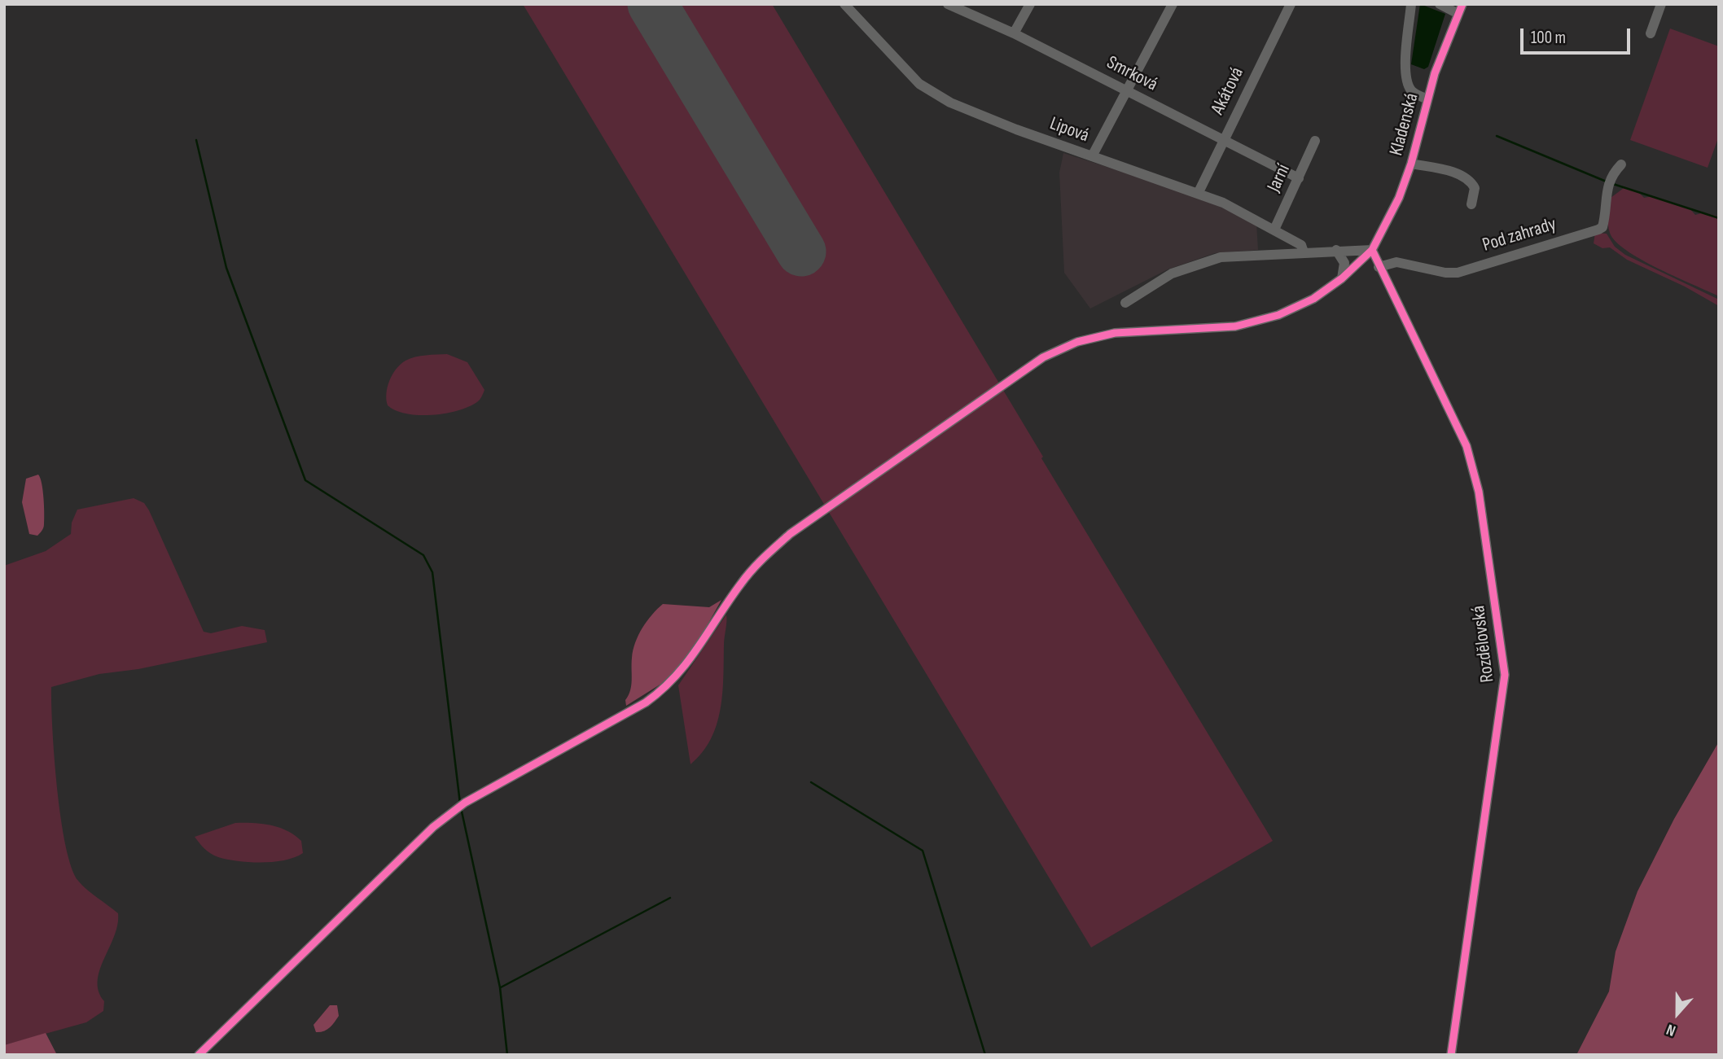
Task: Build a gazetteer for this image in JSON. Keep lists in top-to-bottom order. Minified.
{"streets":{"street":["Smrková","Akátová","Kladenská","Lipová","Jarní","Pod zahrady","Rozdělovská"]},"crossings":[["Smrková","Akátová"],["Smrková","Jarní"],["Akátová","Lipová"],["Kladenská","Rozdělovská"],["Lipová","Jarní"],["Pod zahrady","Rozdělovská"]],"scale_bar":"100 m","north":"bottom"}
